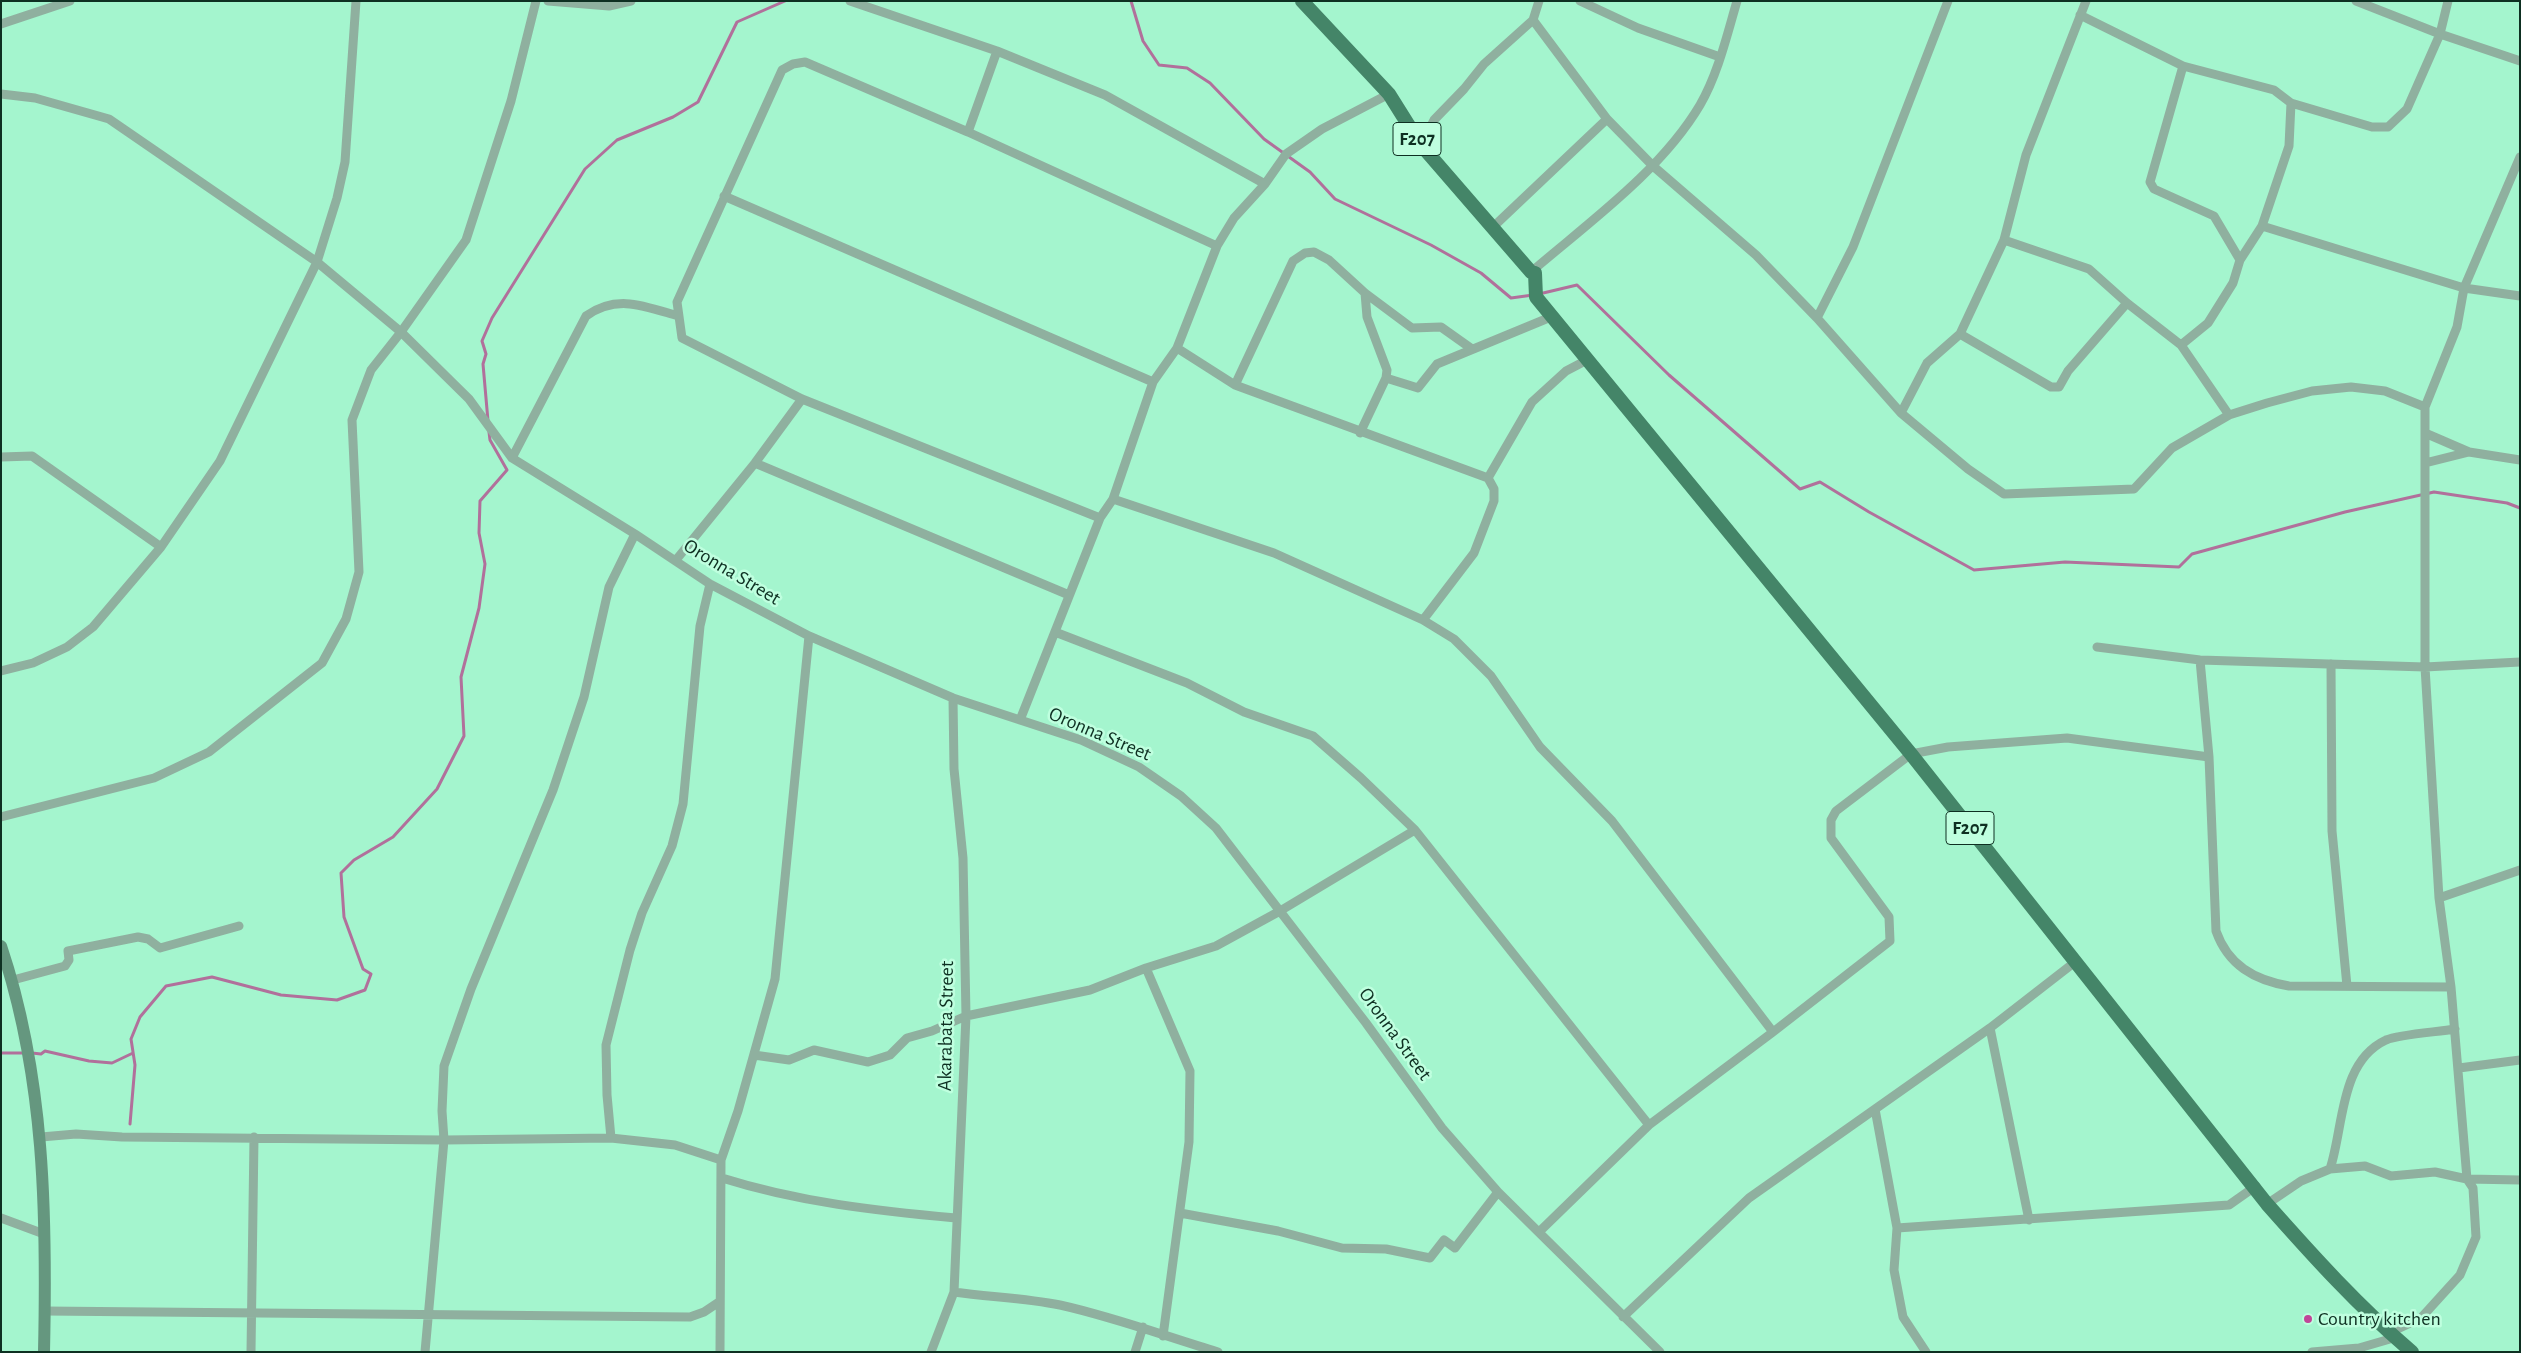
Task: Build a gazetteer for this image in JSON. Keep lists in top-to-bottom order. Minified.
{"streets":{"main road":["F207"],"street":["Oronna Street","Akarabata Street"]},"crossings":[["Oronna Street","Akarabata Street"]],"places":["Country kitchen"]}
